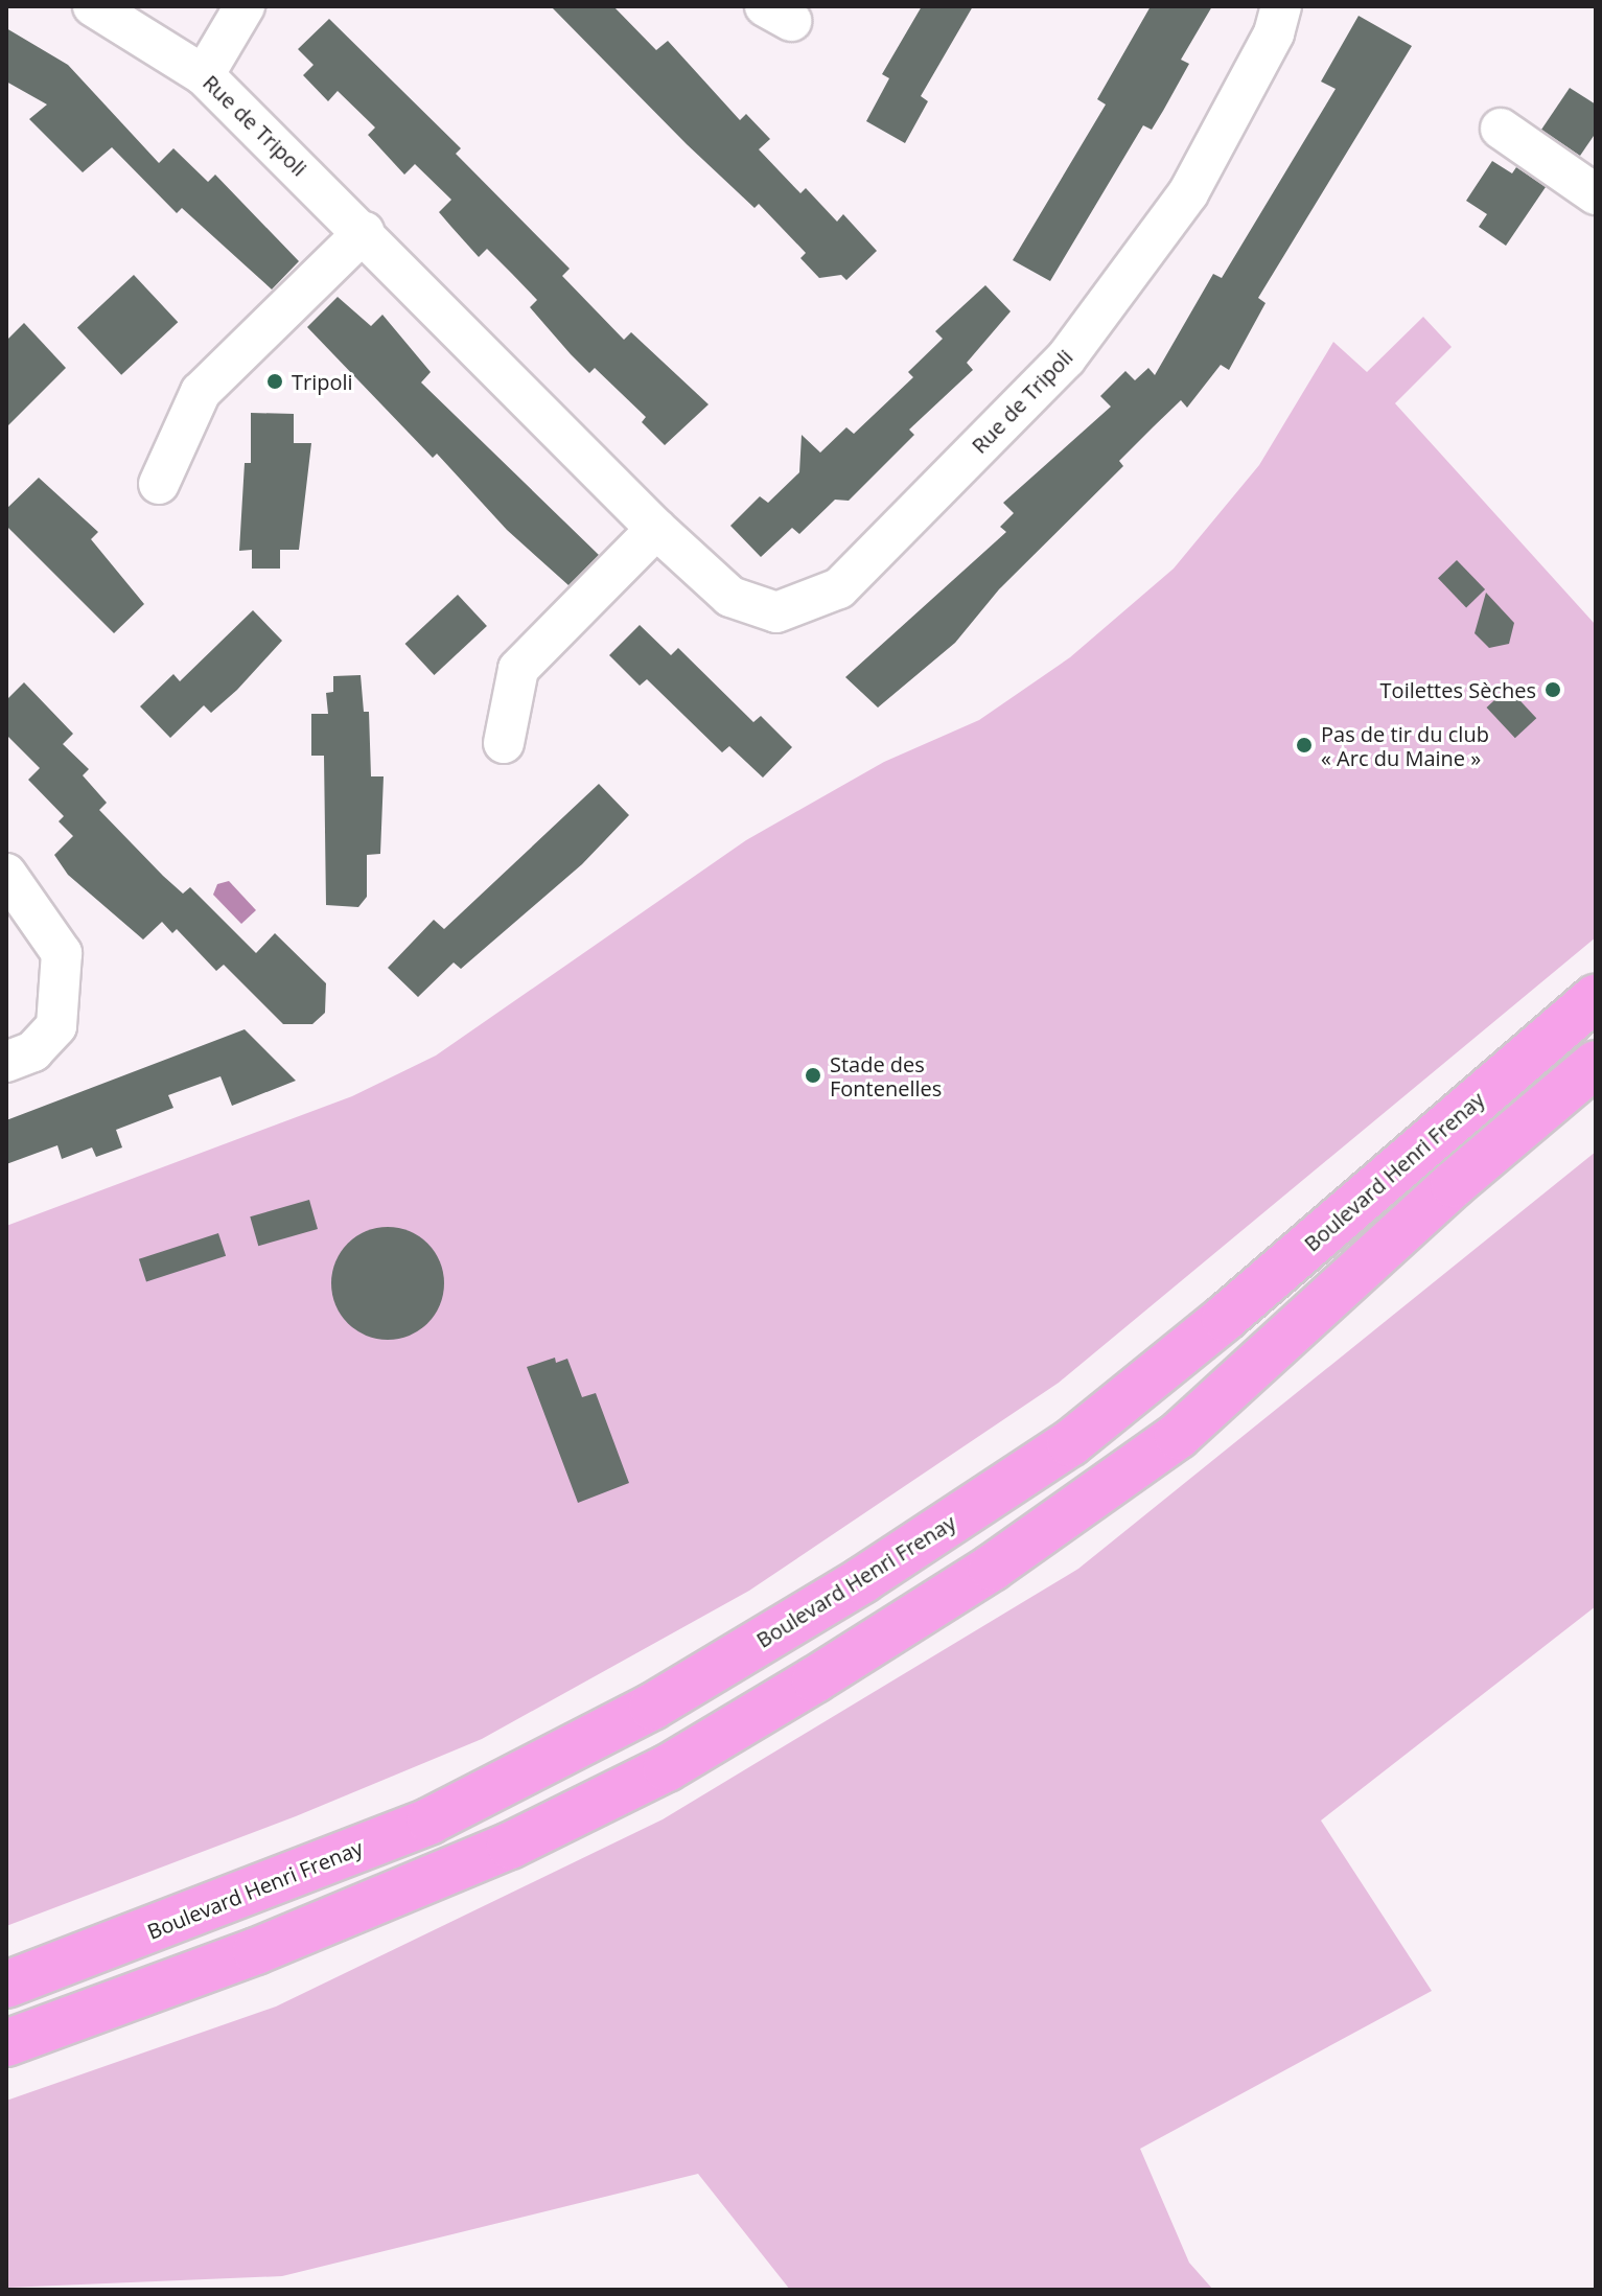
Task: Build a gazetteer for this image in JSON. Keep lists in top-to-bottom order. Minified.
{"streets":{"highway":["Boulevard Henri Frenay"],"street":["Rue de Tripoli"]},"places":["Tripoli","Toilettes Sèches","Pas de tir du club « Arc du Maine »","Stade des Fontenelles"]}
